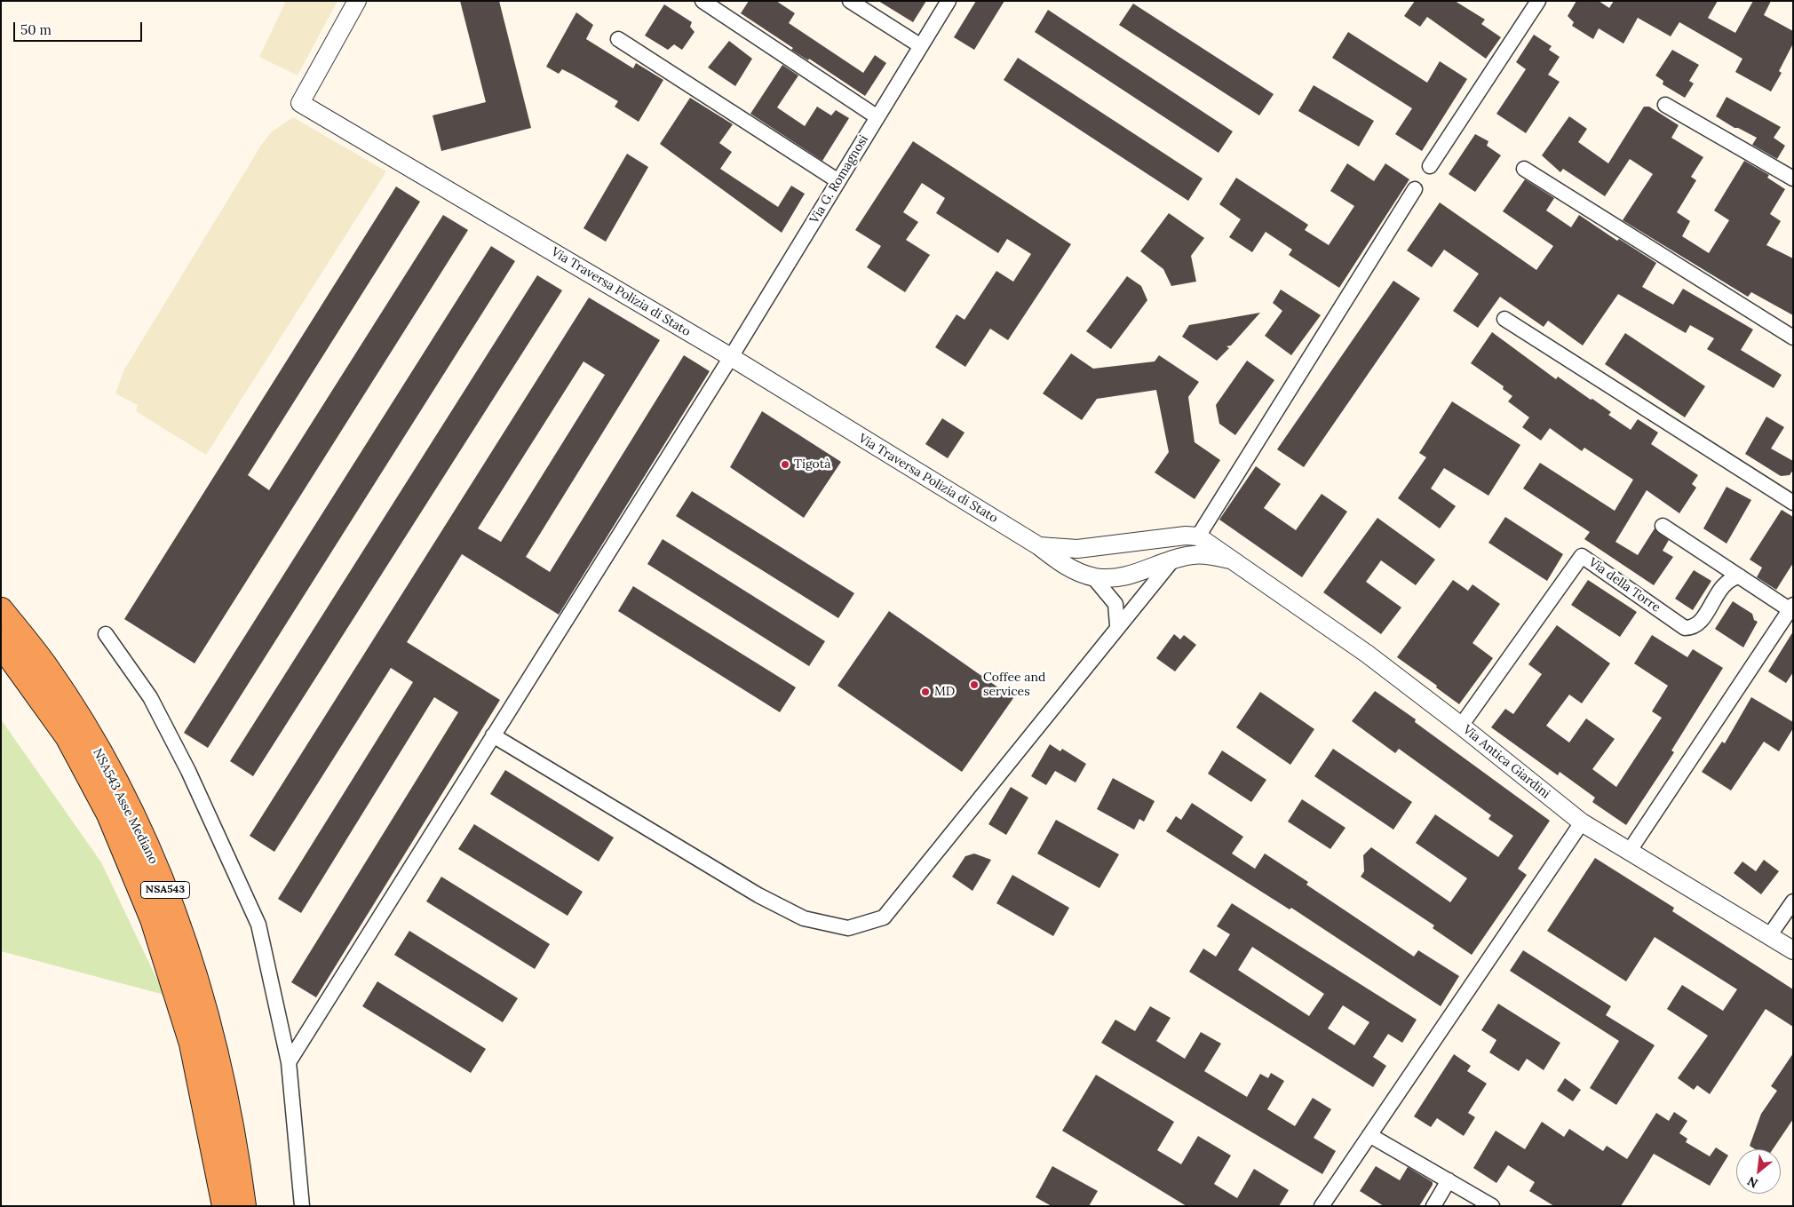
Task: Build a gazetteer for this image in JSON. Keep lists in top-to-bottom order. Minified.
{"streets":{"highway":["NSA543 Asse Mediano","NSA543"],"street":["Via G. Romagnosi","Via Traversa Polizia di Stato","Via della Torre","Via Antica Giardini"]},"crossings":[["Via G. Romagnosi","Via Traversa Polizia di Stato"],["Via Traversa Polizia di Stato","Via Antica Giardini"],["Via della Torre","Via Antica Giardini"]],"places":["Tigotà","Coffee and services","MD"],"scale_bar":"50 m","north":"bottom left"}
